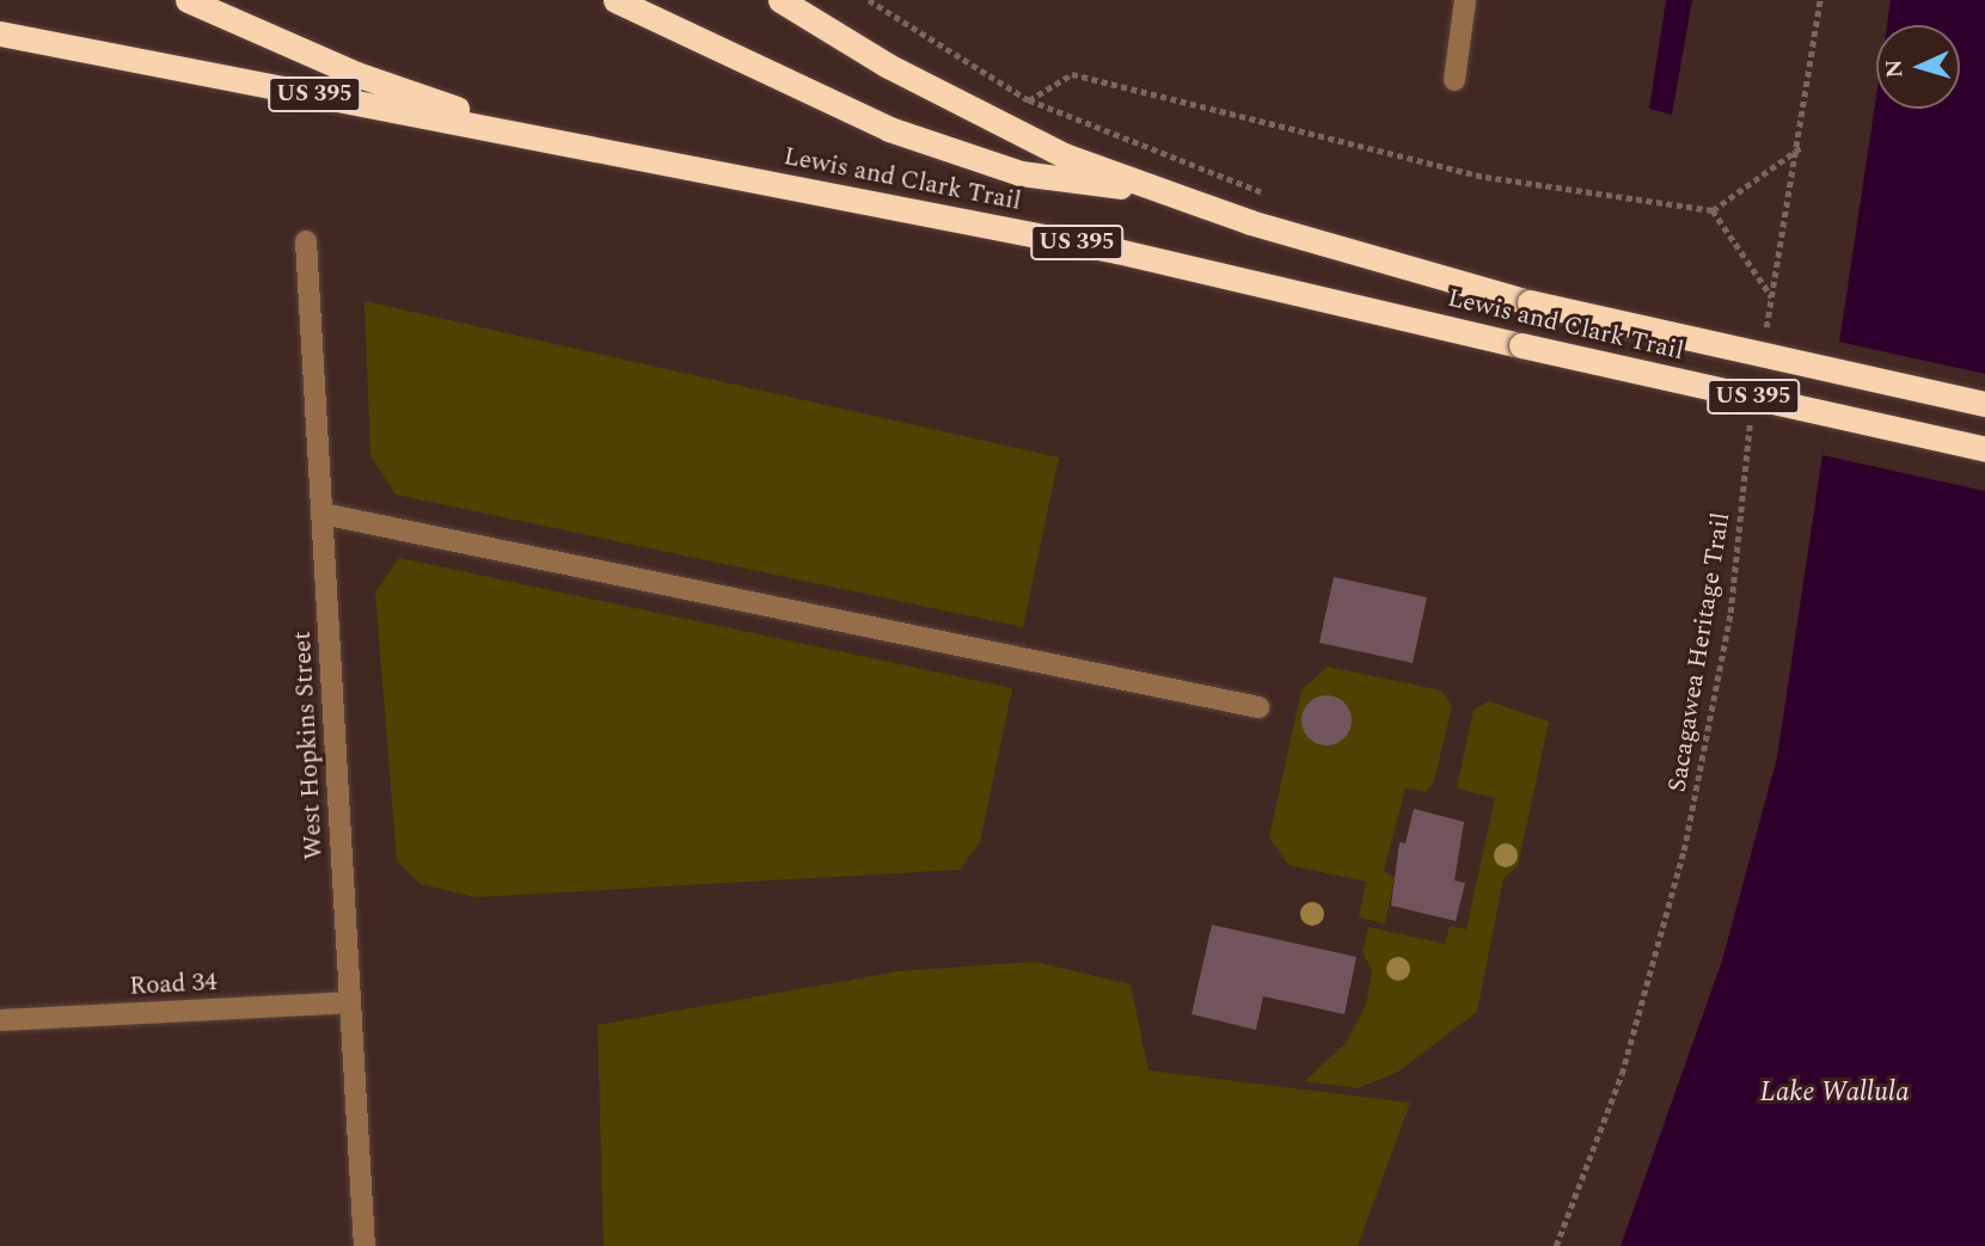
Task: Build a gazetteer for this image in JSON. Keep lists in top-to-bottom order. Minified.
{"streets":{"highway":["US 395","Lewis and Clark Trail"],"street":["West Hopkins Street","Road 34"],"path":["Sacagawea Heritage Trail"]},"crossings":[["West Hopkins Street","Road 34"]],"water":["Lake Wallula"],"north":"left"}
